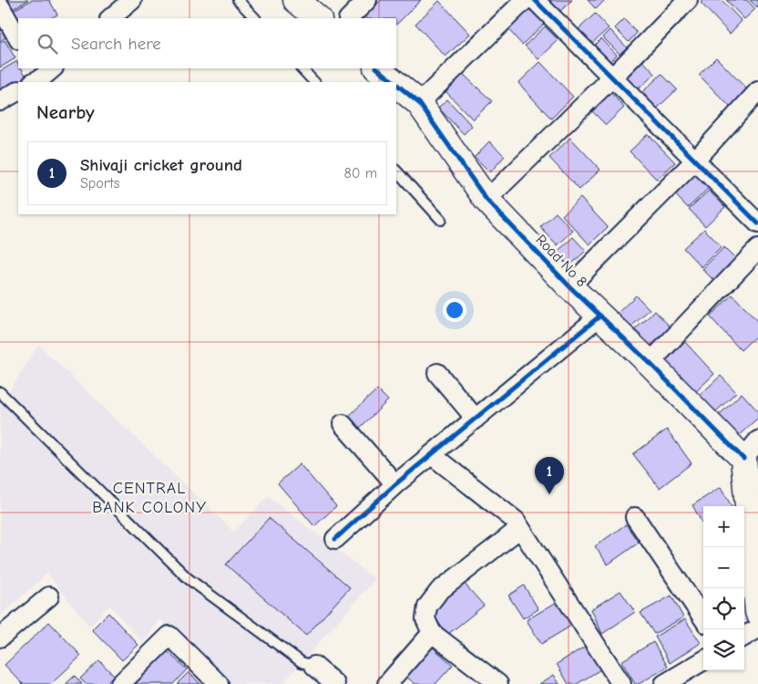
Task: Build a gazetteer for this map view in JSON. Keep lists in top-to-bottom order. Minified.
{"streets":{"street":["Road No 8"]},"districts":["CENTRAL BANK COLONY"],"page":{"search":"Search here","heading":"Nearby","list":[{"mark":"1","name":"Shivaji cricket ground","note":"Sports","value":"80 m"}],"pins":"1","map_buttons":["+","−"]}}
